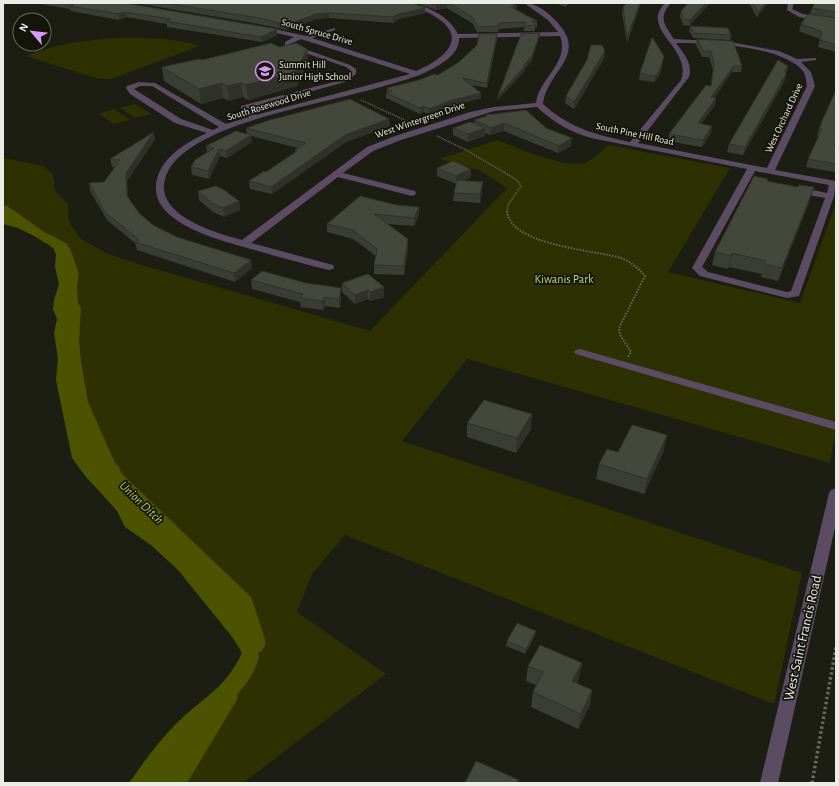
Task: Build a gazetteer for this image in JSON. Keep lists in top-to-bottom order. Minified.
{"streets":{"street":["South Spruce Drive","South Rosewood Drive","West Orchard Drive","West Wintergreen Drive","South Pine Hill Road","West Saint Francis Road"]},"crossings":[["South Spruce Drive","South Rosewood Drive"],["South Rosewood Drive","West Wintergreen Drive"],["West Orchard Drive","South Pine Hill Road"],["West Wintergreen Drive","South Pine Hill Road"]],"water":["Union Ditch"],"parks":["Kiwanis Park"],"places":{"school or university":["Summit Hill Junior High School"]},"north":"top left"}
